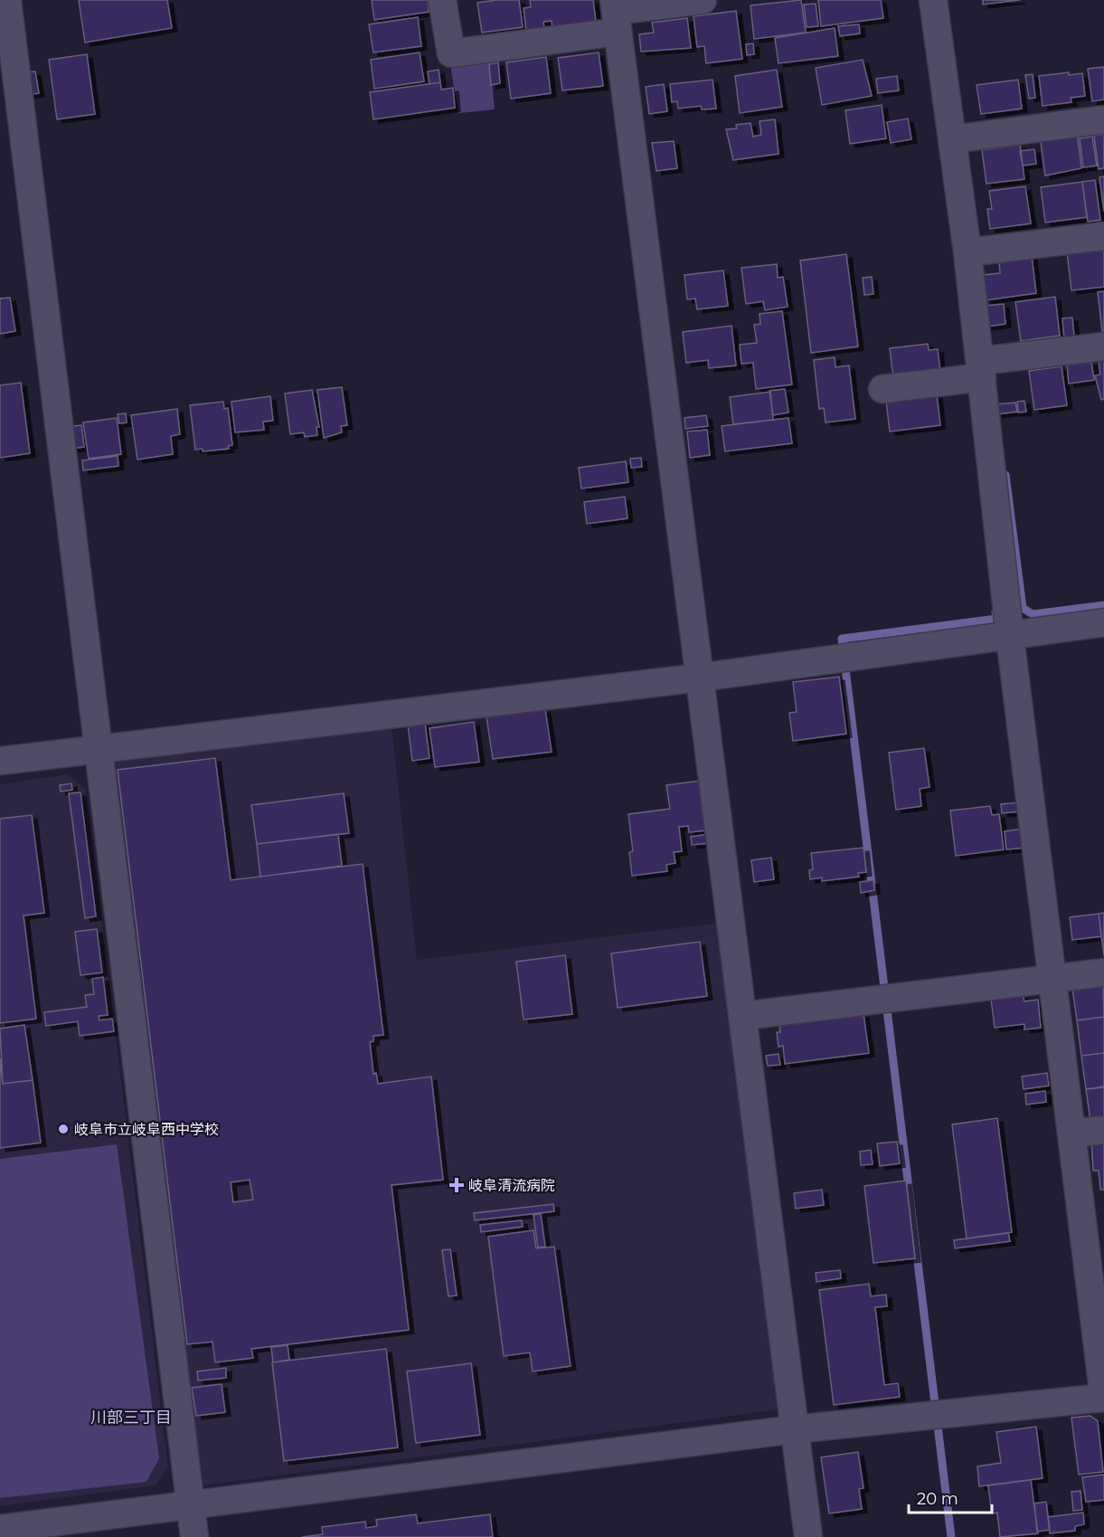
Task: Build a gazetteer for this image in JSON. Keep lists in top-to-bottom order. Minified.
{"districts":["川部三丁目"],"places":{"other":["岐阜市立岐阜西中学校"],"health":["岐阜清流病院"]},"scale_bar":"20 m"}
